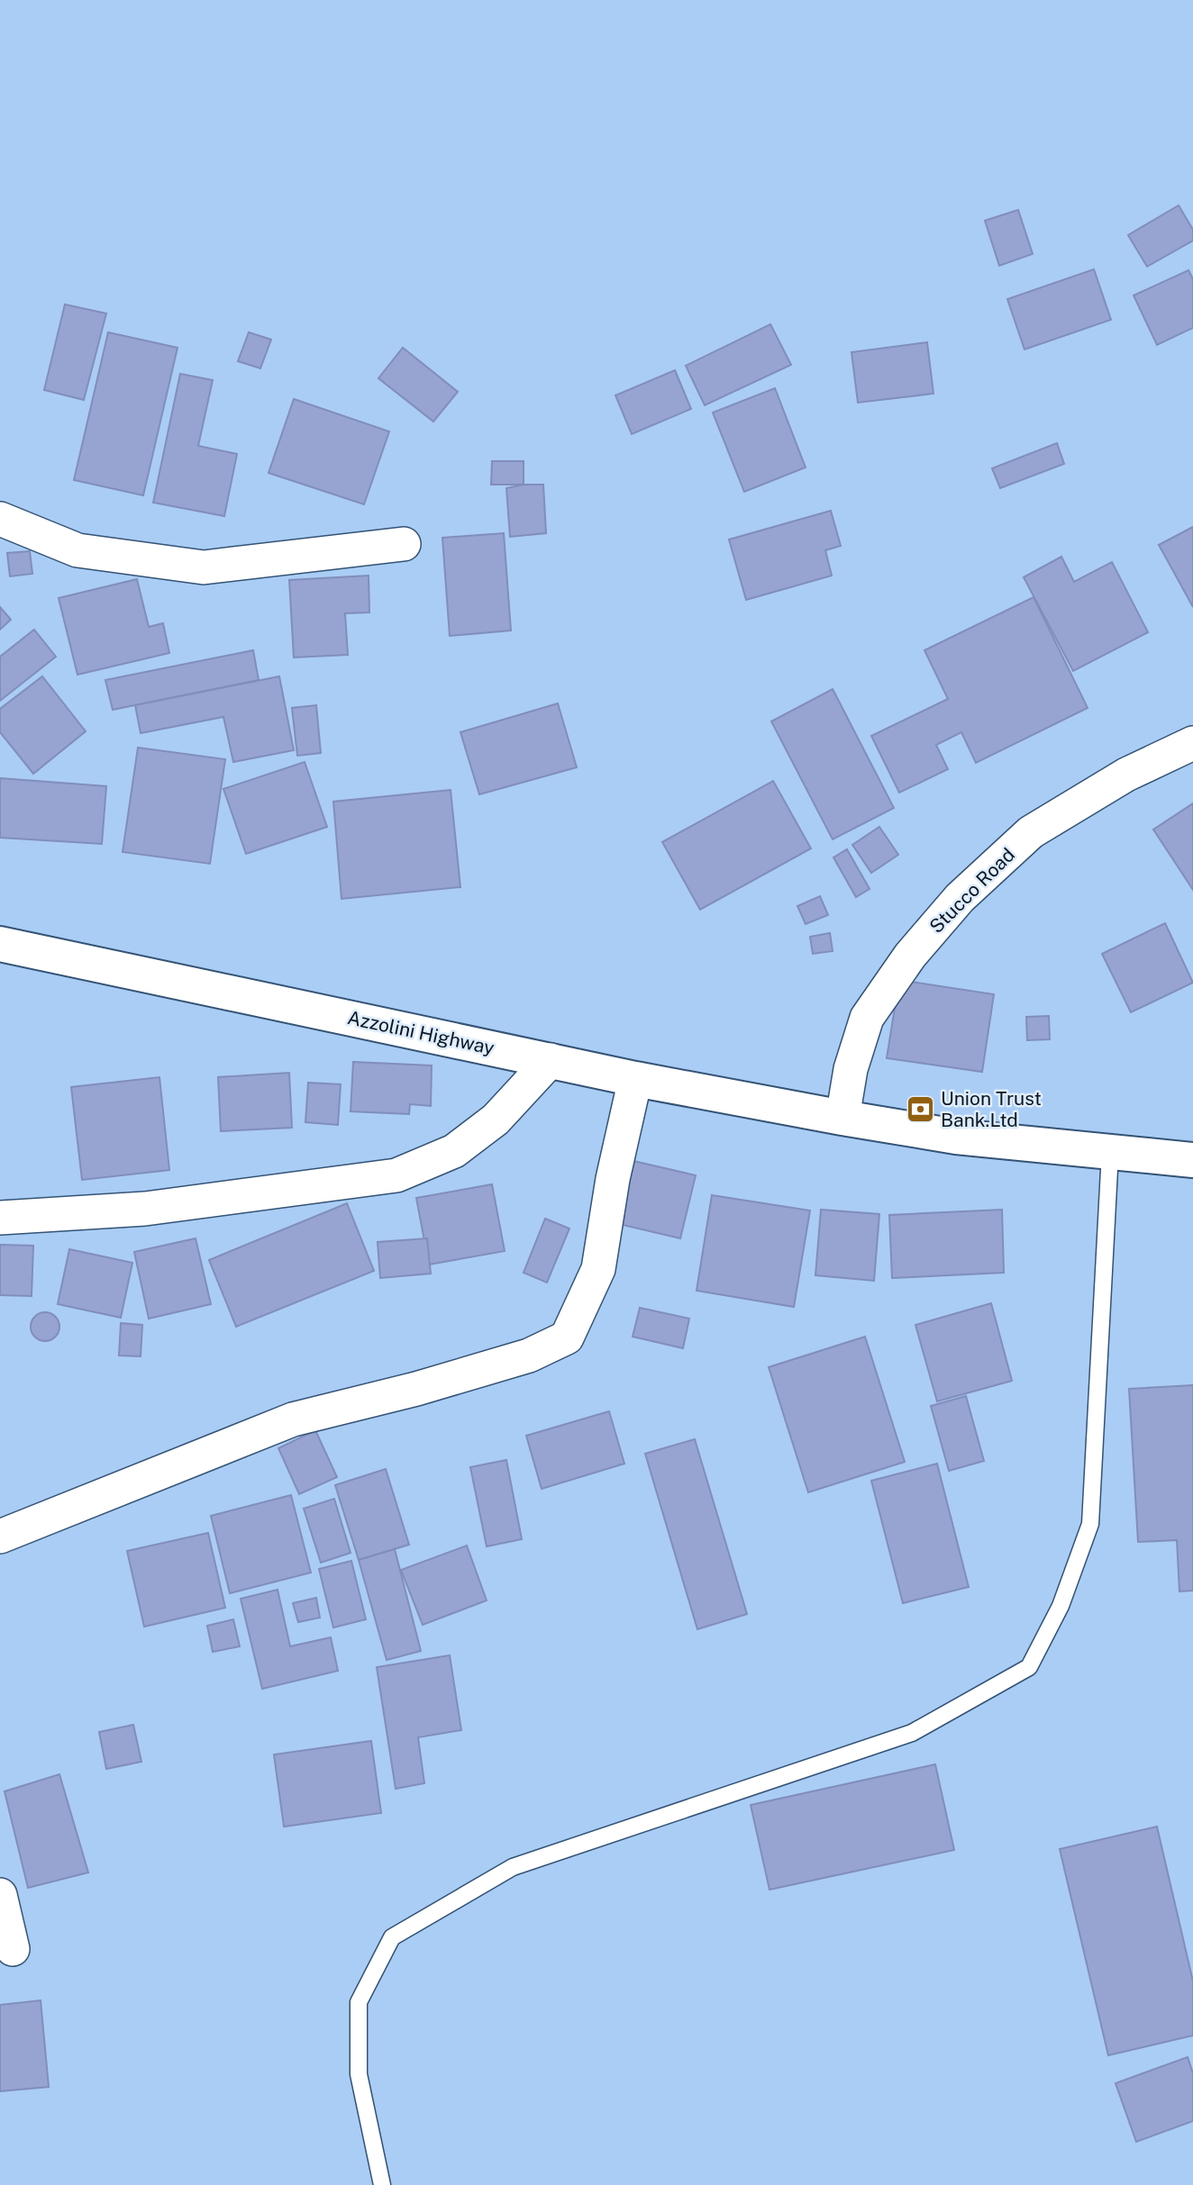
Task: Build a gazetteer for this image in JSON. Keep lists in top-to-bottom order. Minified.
{"streets":{"main road":["Azzolini Highway"],"street":["Stucco Road"]},"crossings":[["Stucco Road","Azzolini Highway"]],"places":{"bank":["Union Trust Bank.Ltd"]}}
